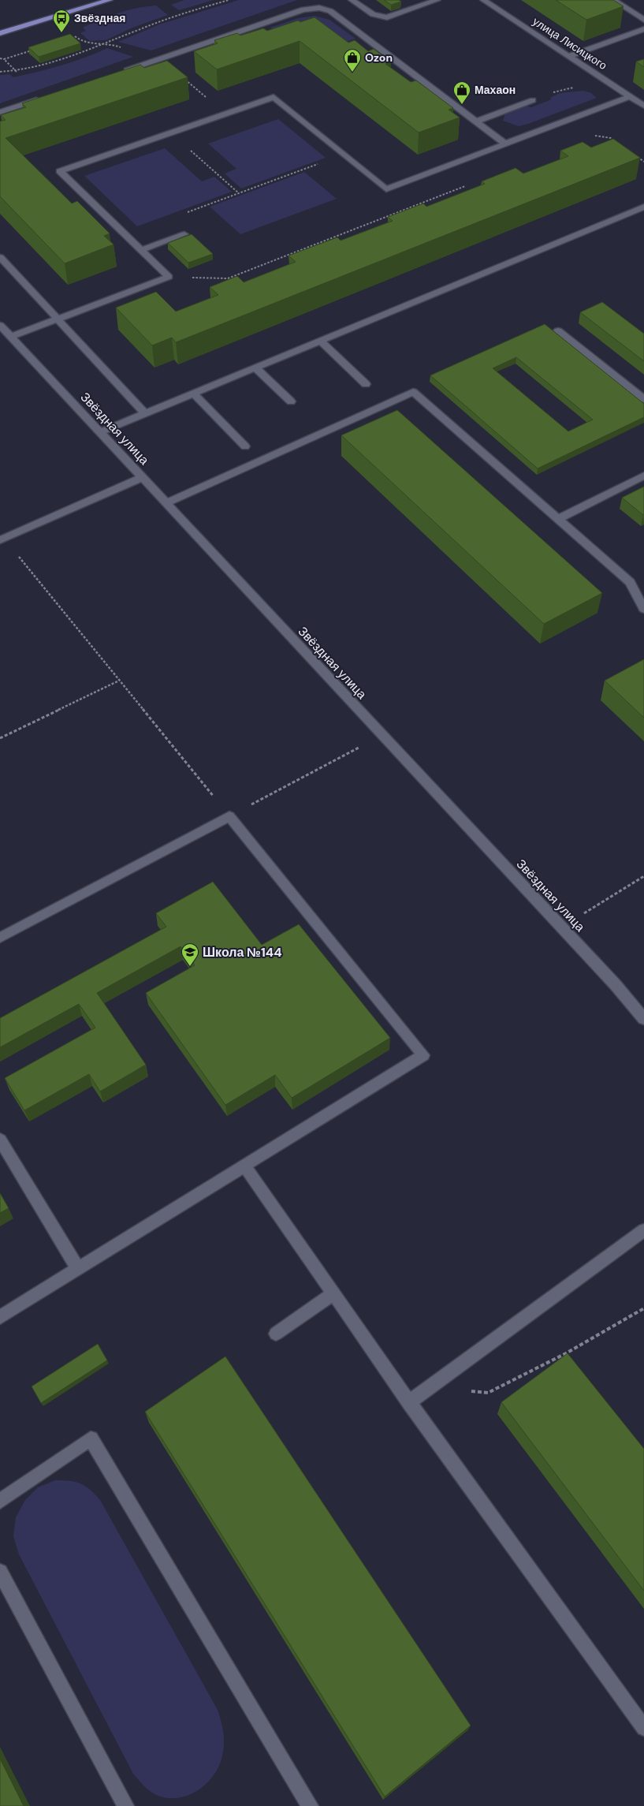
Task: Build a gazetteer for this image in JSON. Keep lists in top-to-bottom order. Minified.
{"streets":{"street":["улица Лисицкого","Звёздная улица"]},"places":{"bus stop":["Звёздная"],"shop":["Ozon","Махаон"],"school or university":["Школа №144"]}}
